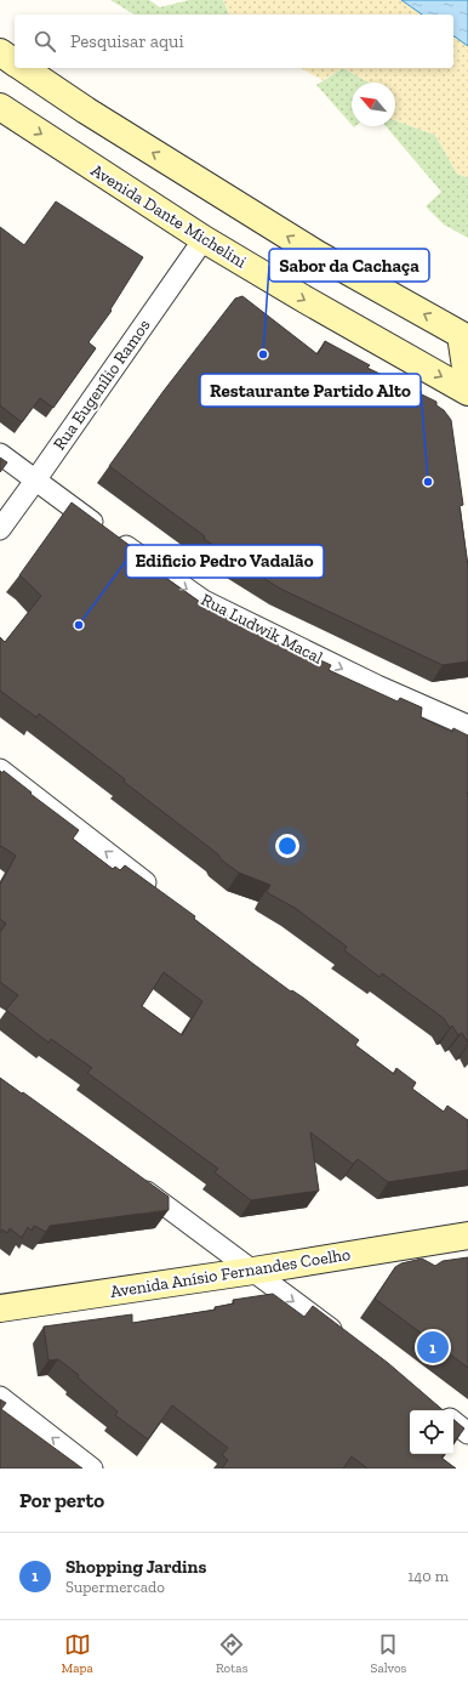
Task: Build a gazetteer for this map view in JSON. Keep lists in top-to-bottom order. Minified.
{"streets":{"main road":["Avenida Dante Michelini","Avenida Anísio Fernandes Coelho"],"street":["Rua Eugenílio Ramos","Rua Ludwik Macal"]},"crossings":[["Avenida Dante Michelini","Rua Eugenílio Ramos"],["Rua Eugenílio Ramos","Rua Ludwik Macal"]],"one_way":["Rua Ludwik Macal"],"places":["Sabor da Cachaça","Restaurante Partido Alto","Edificio Pedro Vadalão"],"north":"top left","page":{"search":"Pesquisar aqui","pins":"1","heading":"Por perto","list":[{"mark":"1","name":"Shopping Jardins","note":"Supermercado","value":"140 m"}],"nav":["Mapa","Rotas","Salvos"]}}
